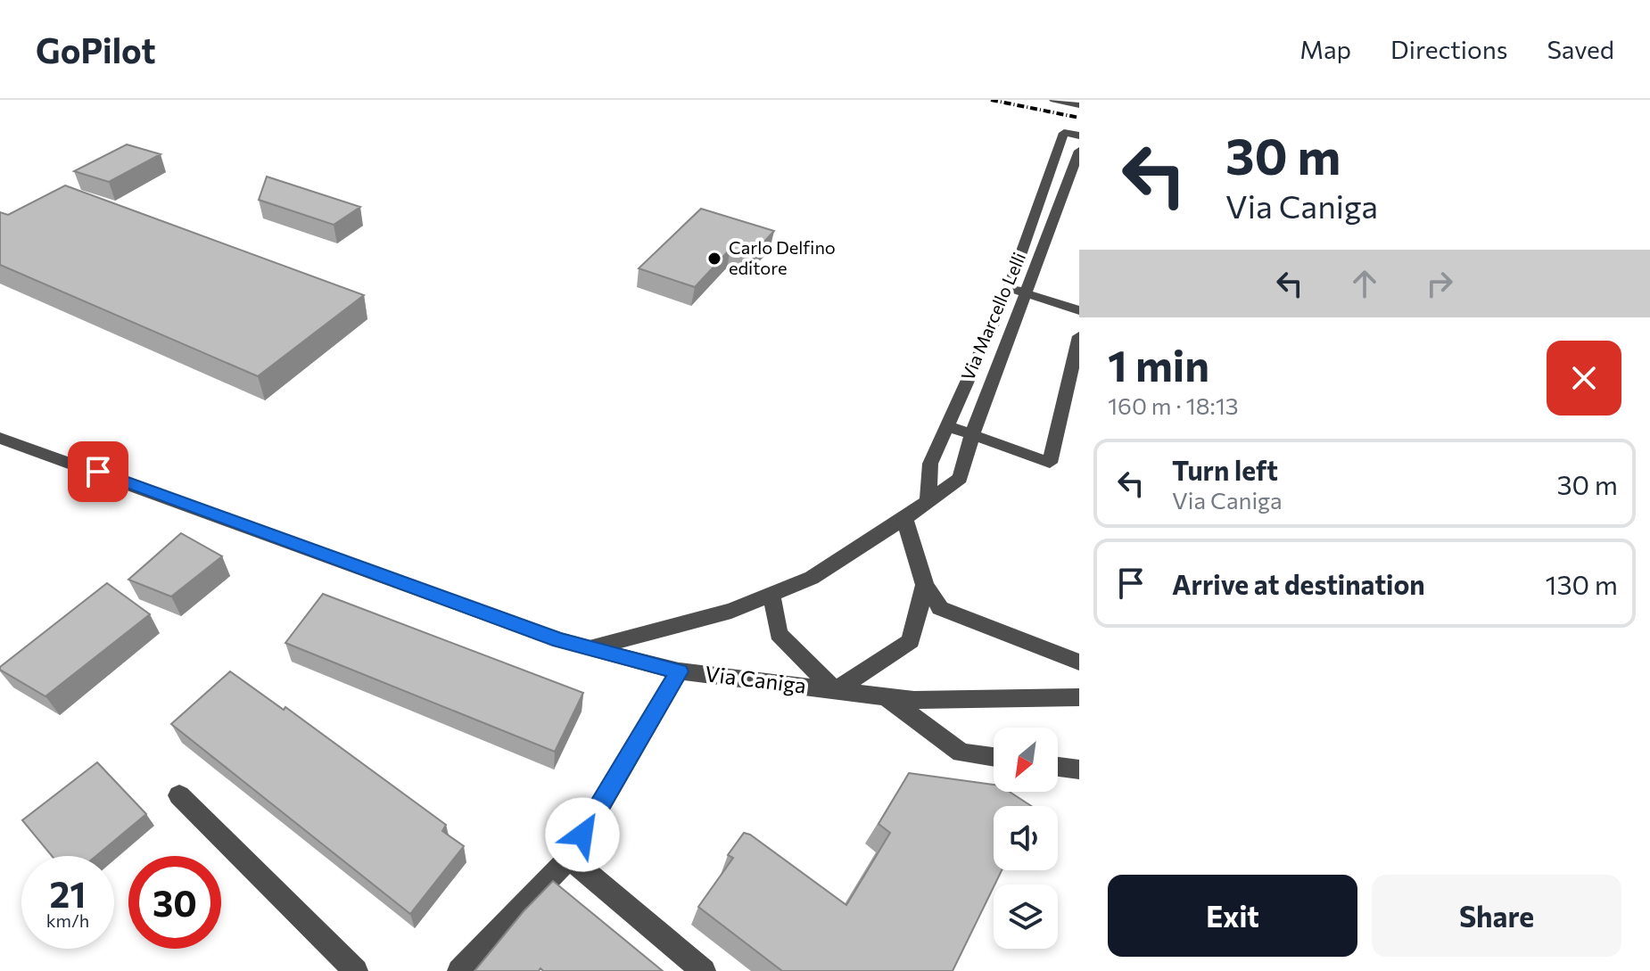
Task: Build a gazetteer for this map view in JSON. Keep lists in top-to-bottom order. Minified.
{"streets":{"street":["Via Marcello Lelli","Via Caniga"]},"crossings":[["Via Marcello Lelli","Via Caniga"]],"places":["Carlo Delfino editore"],"north":"bottom left","page":{"header":"GoPilot","nav":["Map","Directions","Saved"],"turn":["30 m","Via Caniga"],"heading":["1 min","160 m · 18:13"],"list":[{"name":"Turn left","note":"Via Caniga","value":"30 m"},{"name":"Arrive at destination","value":"130 m"}],"speed":"21 km/h","limit":"30","buttons":["Exit","Share"]}}
